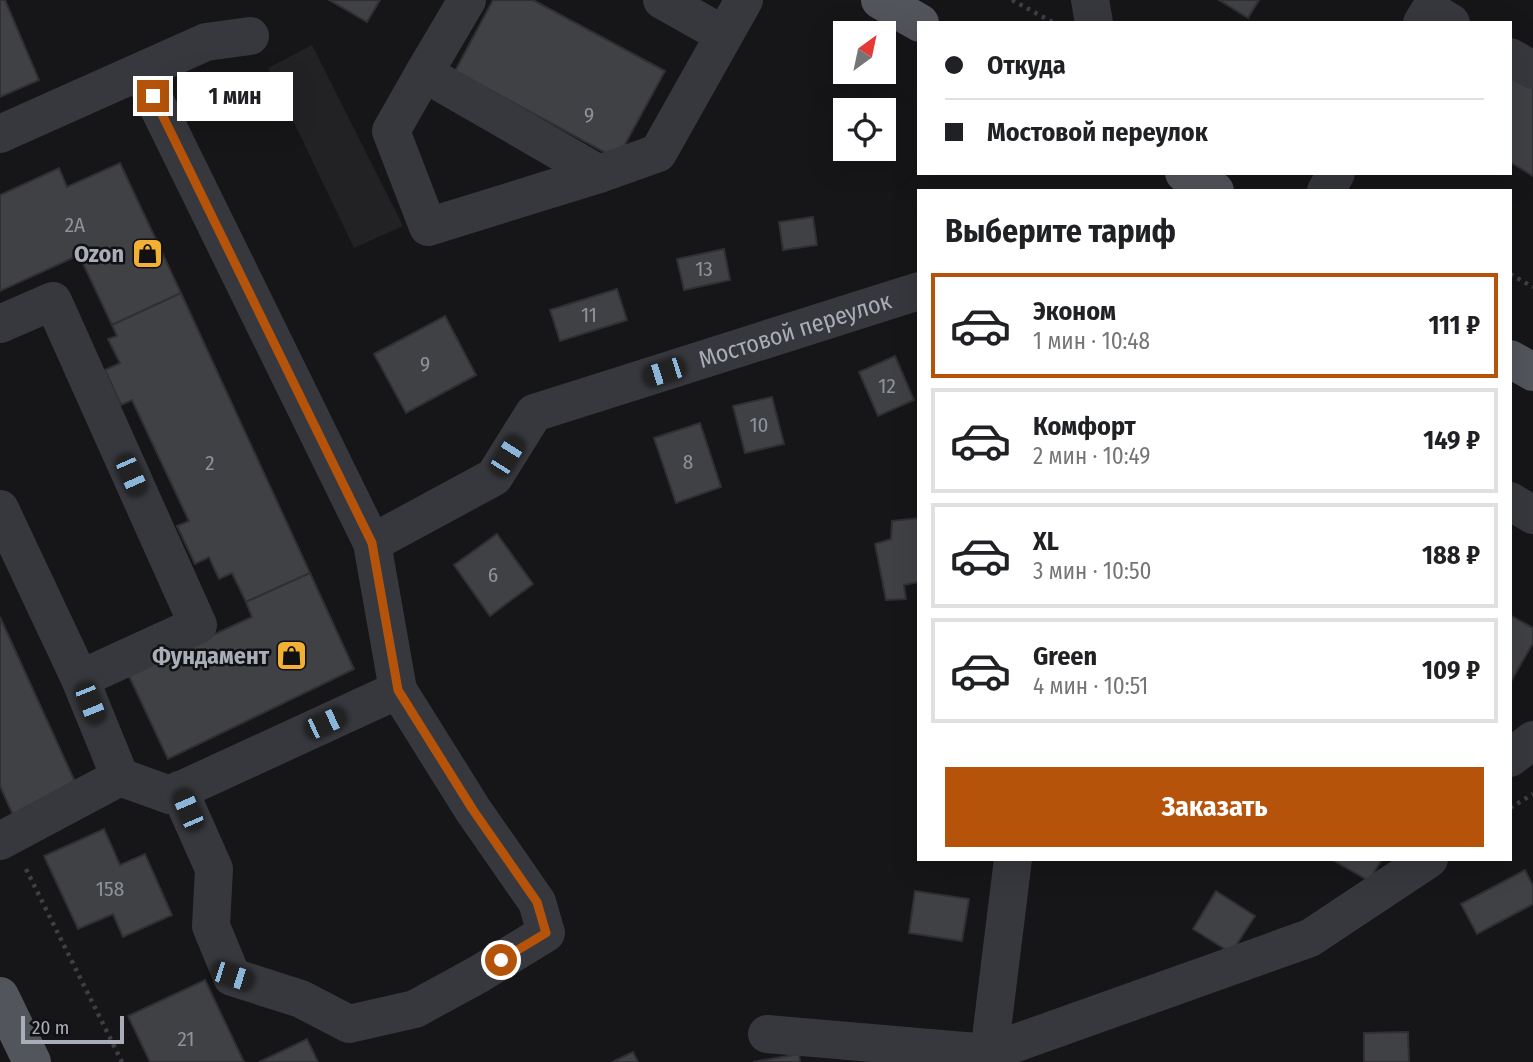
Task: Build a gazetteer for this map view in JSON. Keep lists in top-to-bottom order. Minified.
{"streets":{"street":["Мостовой переулок"]},"places":{"shop":["Ozon","Фундамент"]},"house_numbers":["9","2А","13","11","9","12","10","8","2","6","158","21"],"scale_bar":"20 m","north":"top right","page":{"banner":["Откуда","Мостовой переулок"],"bubble":"1 мин","heading":"Выберите тариф","list":[{"name":"Эконом","note":"1 мин · 10:48","value":"111 ₽"},{"name":"Комфорт","note":"2 мин · 10:49","value":"149 ₽"},{"name":"XL","note":"3 мин · 10:50","value":"188 ₽"},{"name":"Green","note":"4 мин · 10:51","value":"109 ₽"}],"buttons":"Заказать","scale":"20 m"}}
